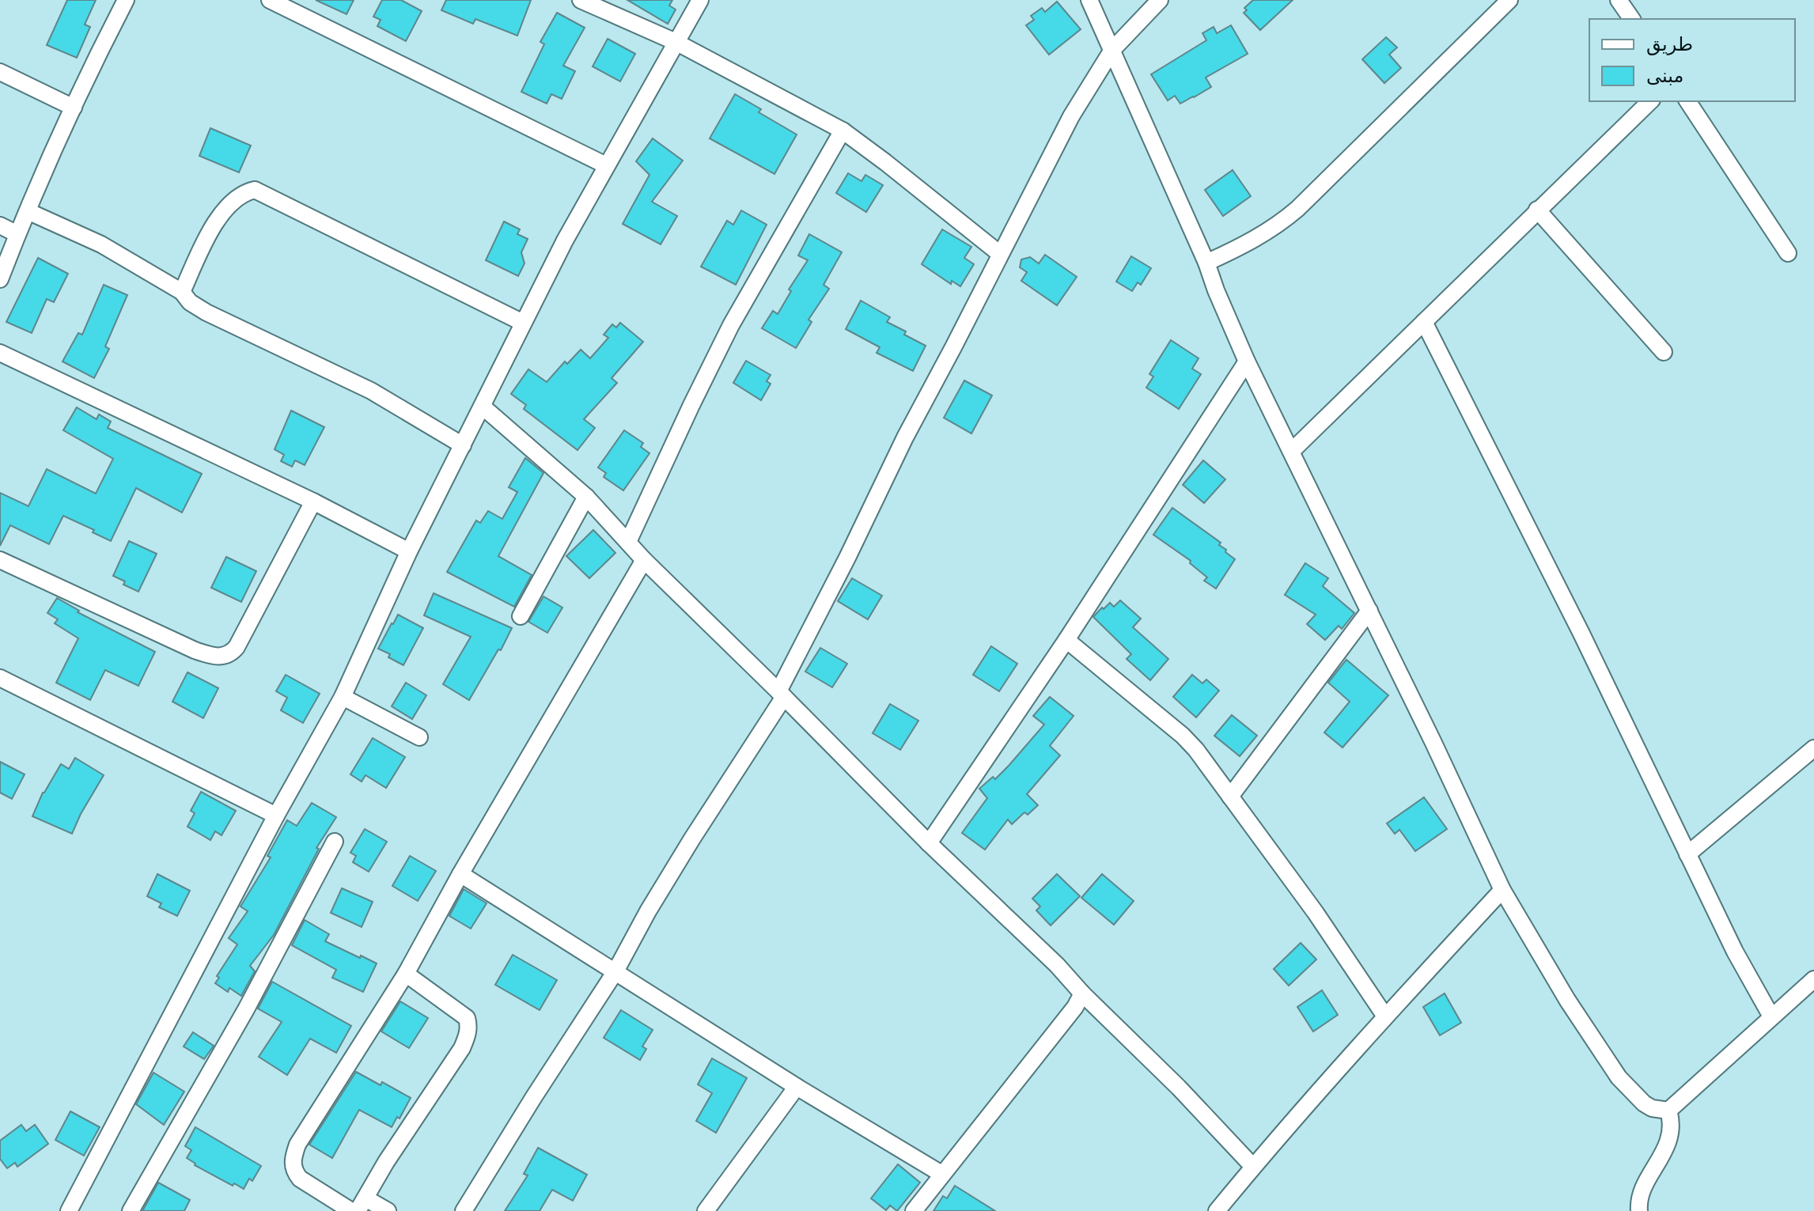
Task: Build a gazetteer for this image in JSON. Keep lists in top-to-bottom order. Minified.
{"legend":["طريق","مبنى"]}
